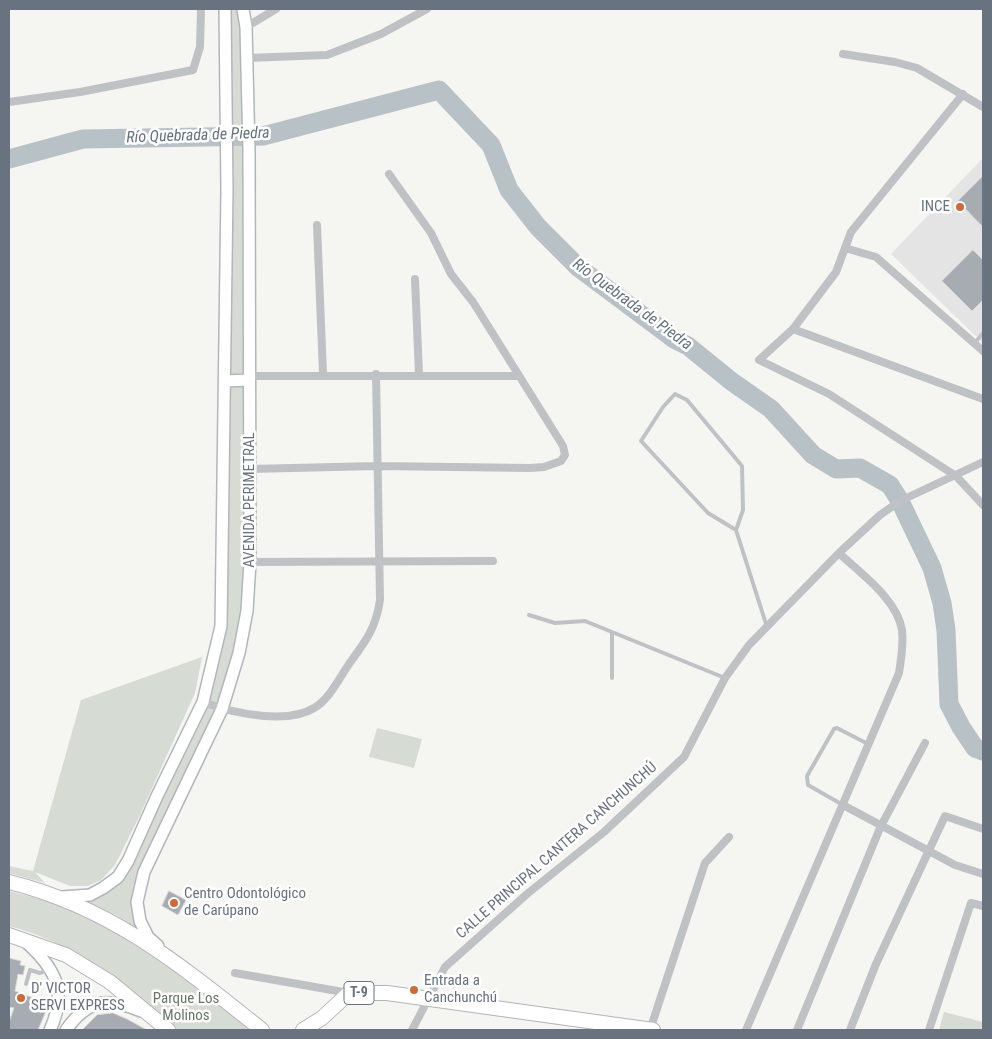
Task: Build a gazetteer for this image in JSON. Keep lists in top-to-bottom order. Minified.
{"streets":{"highway":["T-9"],"main road":["AVENIDA PERIMETRAL"],"street":["CALLE PRINCIPAL CANTERA CANCHUNCHÚ"]},"crossings":[["CALLE PRINCIPAL CANTERA CANCHUNCHÚ","T-9"]],"water":["Río Quebrada de Piedra"],"parks":["Parque Los Molinos"],"places":["INCE","Centro Odontológico de Carúpano","Entrada a Canchunchú","D' VICTOR SERVI EXPRESS"]}
